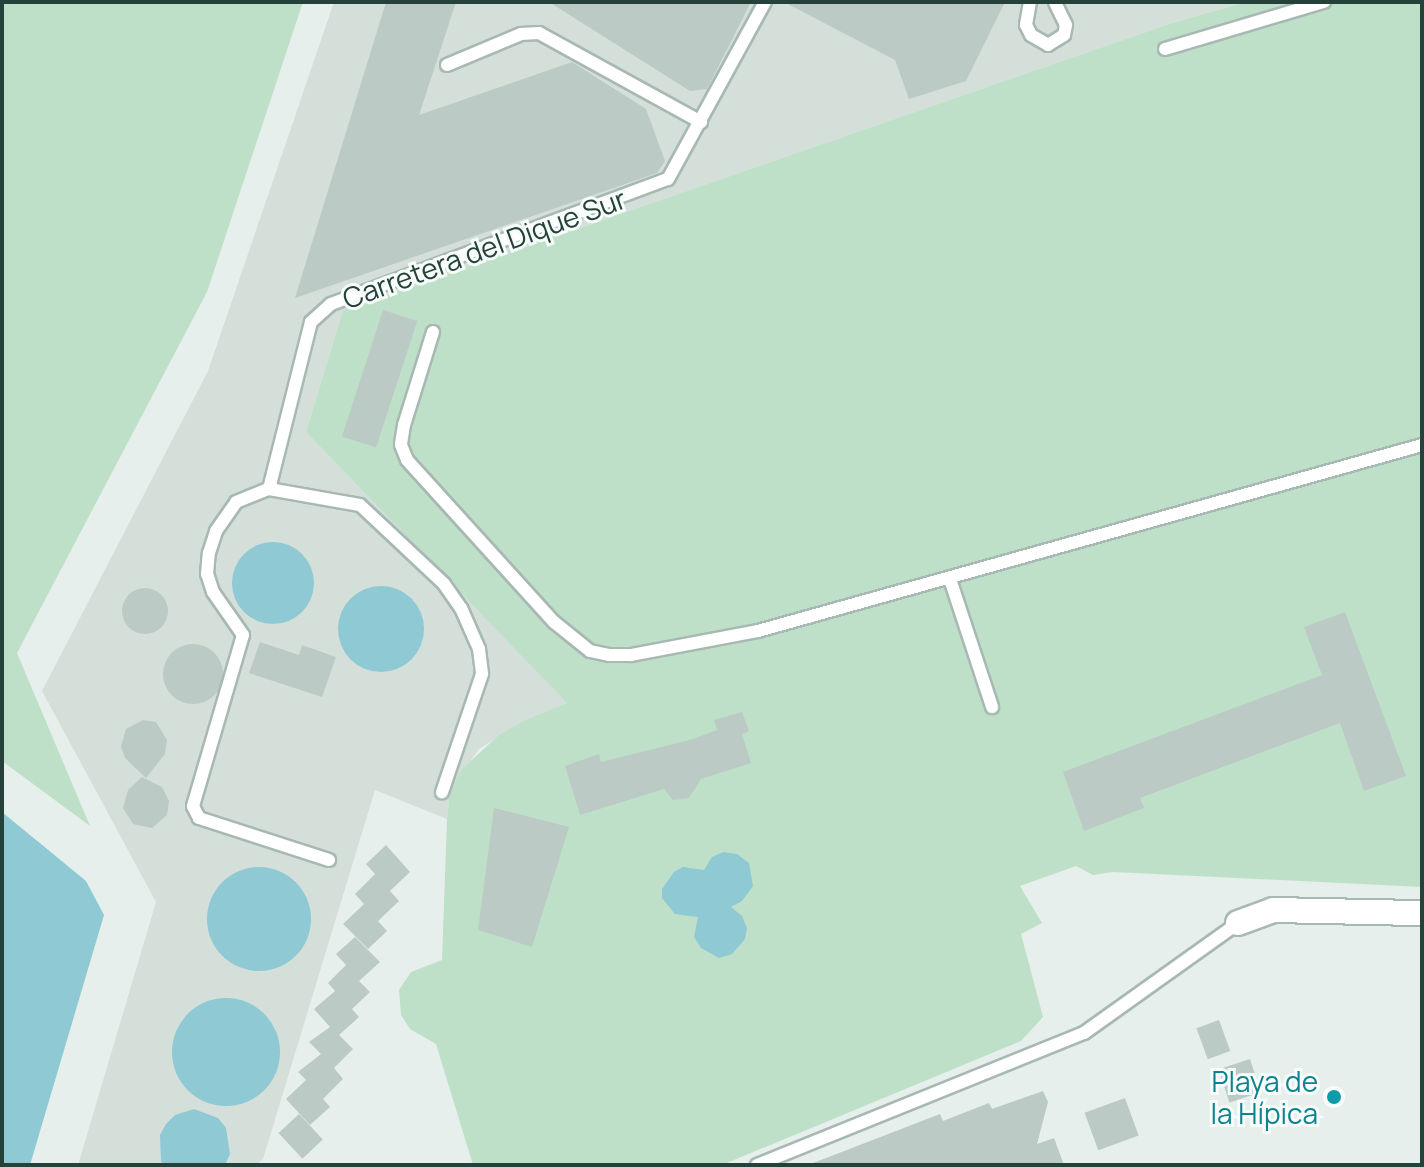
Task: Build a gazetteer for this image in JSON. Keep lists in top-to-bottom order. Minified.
{"streets":{"lane":["Carretera del Dique Sur"]},"places":["Playa de la Hípica"]}
